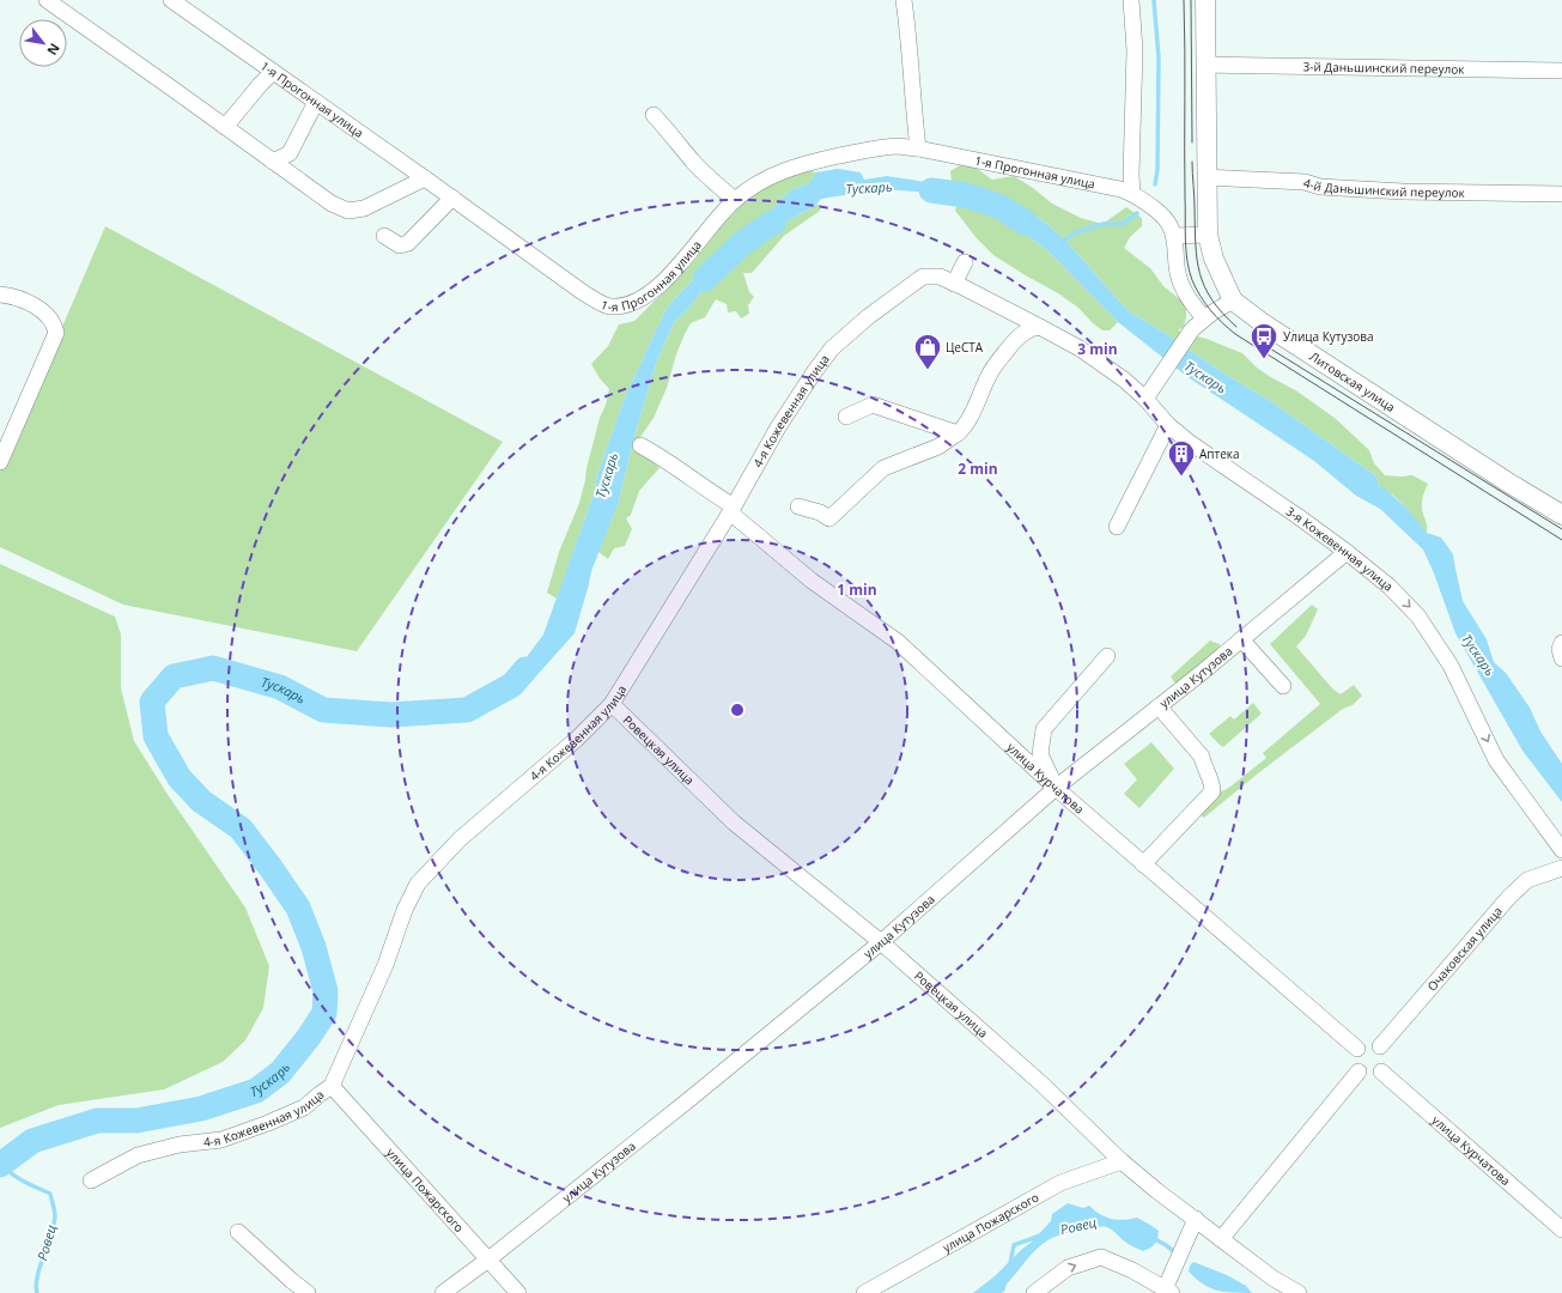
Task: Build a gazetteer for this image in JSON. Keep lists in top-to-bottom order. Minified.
{"streets":{"main road":["Литовская улица"],"street":["3-й Даньшинский переулок","1-я Прогонная улица","4-й Даньшинский переулок","4-я Кожевенная улица","3-я Кожевенная улица","улица Кутузова","Ровецкая улица","улица Курчатова","Очаковская улица","улица Пожарского"]},"crossings":[["3-й Даньшинский переулок","Литовская улица"],["4-й Даньшинский переулок","Литовская улица"],["4-я Кожевенная улица","3-я Кожевенная улица"],["4-я Кожевенная улица","Ровецкая улица"],["4-я Кожевенная улица","улица Курчатова"],["4-я Кожевенная улица","улица Пожарского"],["3-я Кожевенная улица","улица Кутузова"],["улица Кутузова","Ровецкая улица"],["улица Кутузова","улица Курчатова"],["улица Кутузова","улица Пожарского"],["Ровецкая улица","улица Пожарского"],["улица Курчатова","Очаковская улица"]],"one_way":["3-я Кожевенная улица"],"water":["Тускарь","Ровец"],"places":{"bus stop":["Улица Кутузова"],"shop":["ЦеСТА"],"building":["Аптека"]},"north":"bottom right","rings":["3 min","2 min","1 min"]}
